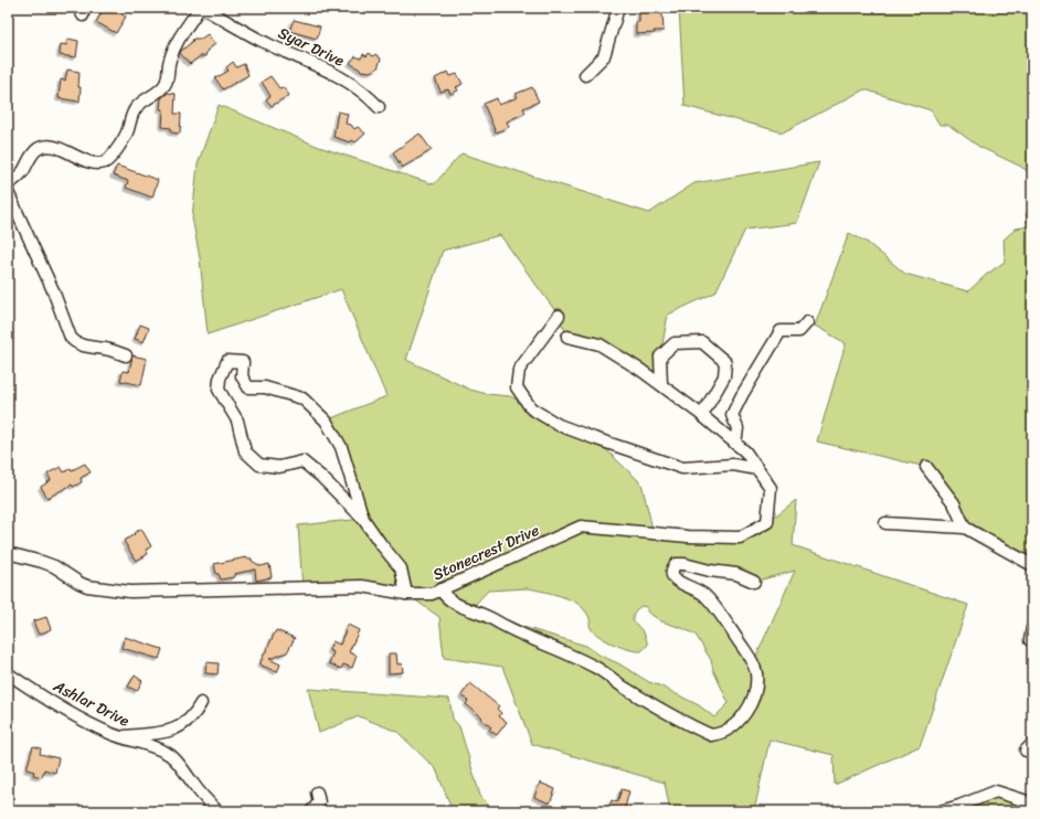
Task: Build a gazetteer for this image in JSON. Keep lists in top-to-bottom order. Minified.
{"streets":{"street":["Syar Drive","Stonecrest Drive","Ashlar Drive"]}}
